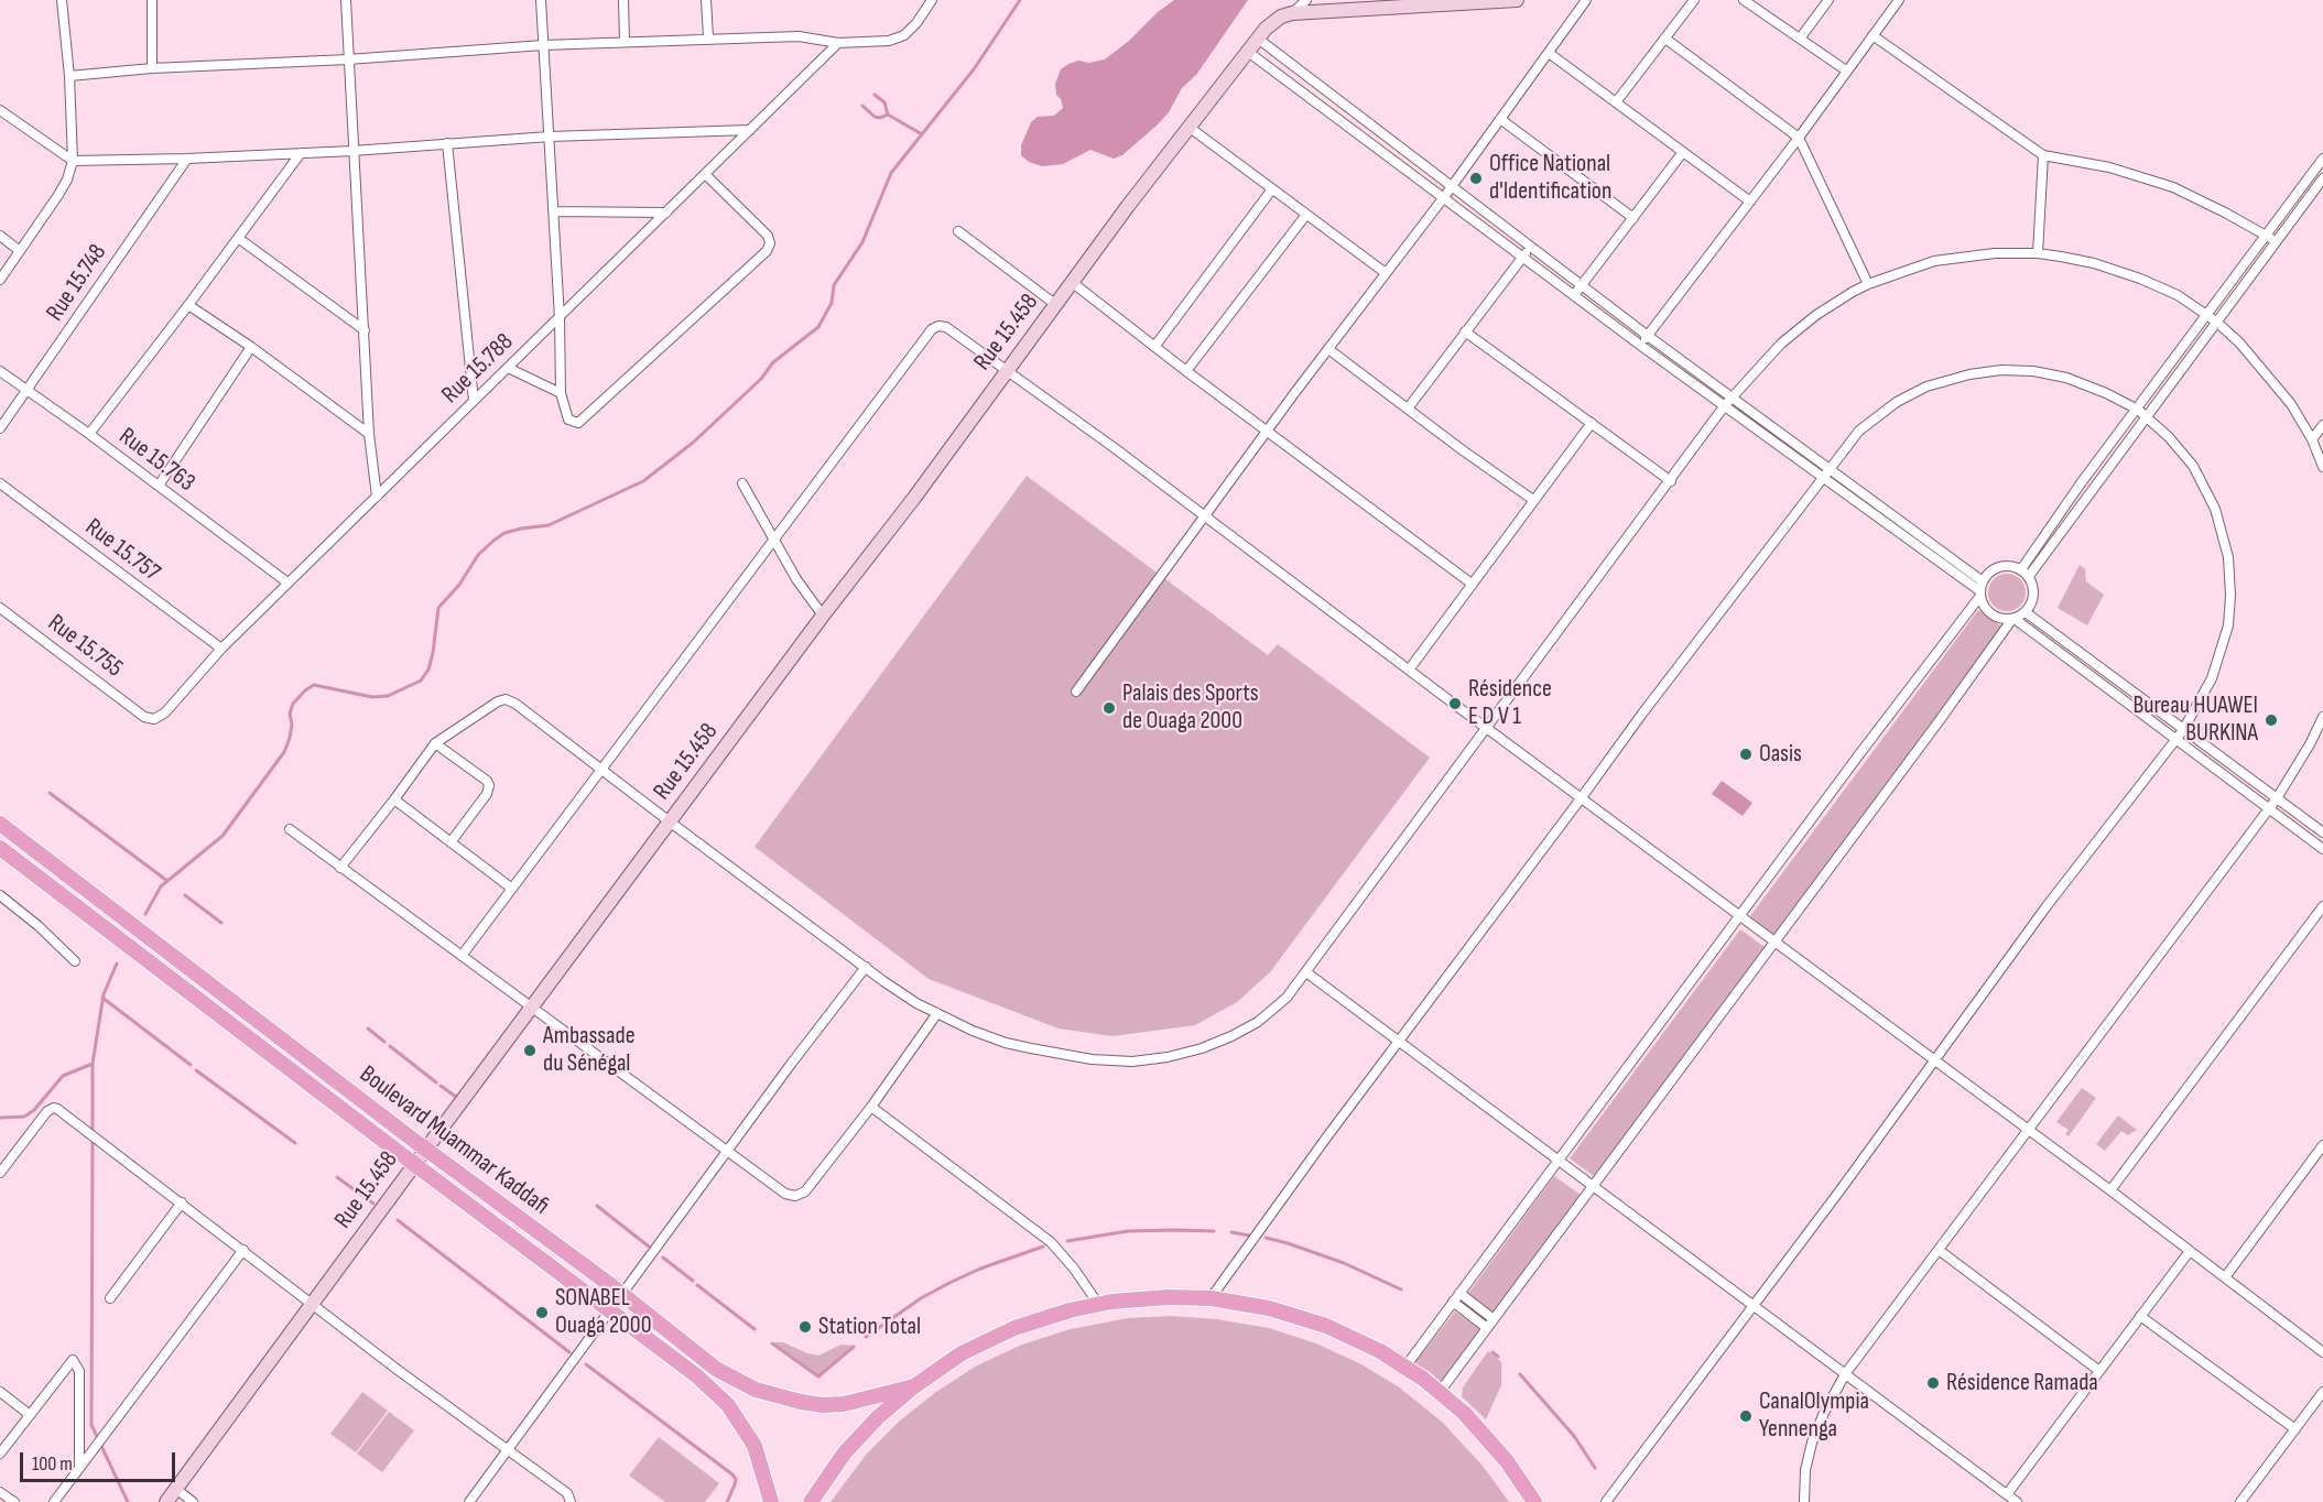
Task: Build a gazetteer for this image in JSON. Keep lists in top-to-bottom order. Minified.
{"streets":{"main road":["Rue 15.458","Boulevard Muammar Kaddafi"],"street":["Rue 15.748","Rue 15.788","Rue 15.763","Rue 15.757","Rue 15.755"]},"crossings":[["Rue 15.748","Rue 15.763"],["Rue 15.458","Boulevard Muammar Kaddafi"],["Rue 15.788","Rue 15.763"],["Rue 15.788","Rue 15.757"],["Rue 15.788","Rue 15.755"]],"places":["Office National d'Identification","Résidence E D V 1","Palais des Sports de Ouaga 2000","Bureau HUAWEI BURKINA","Oasis","Ambassade du Sénégal","SONABEL Ouaga 2000","Station Total","Résidence Ramada","CanalOlympia Yennenga"],"scale_bar":"100 m"}
